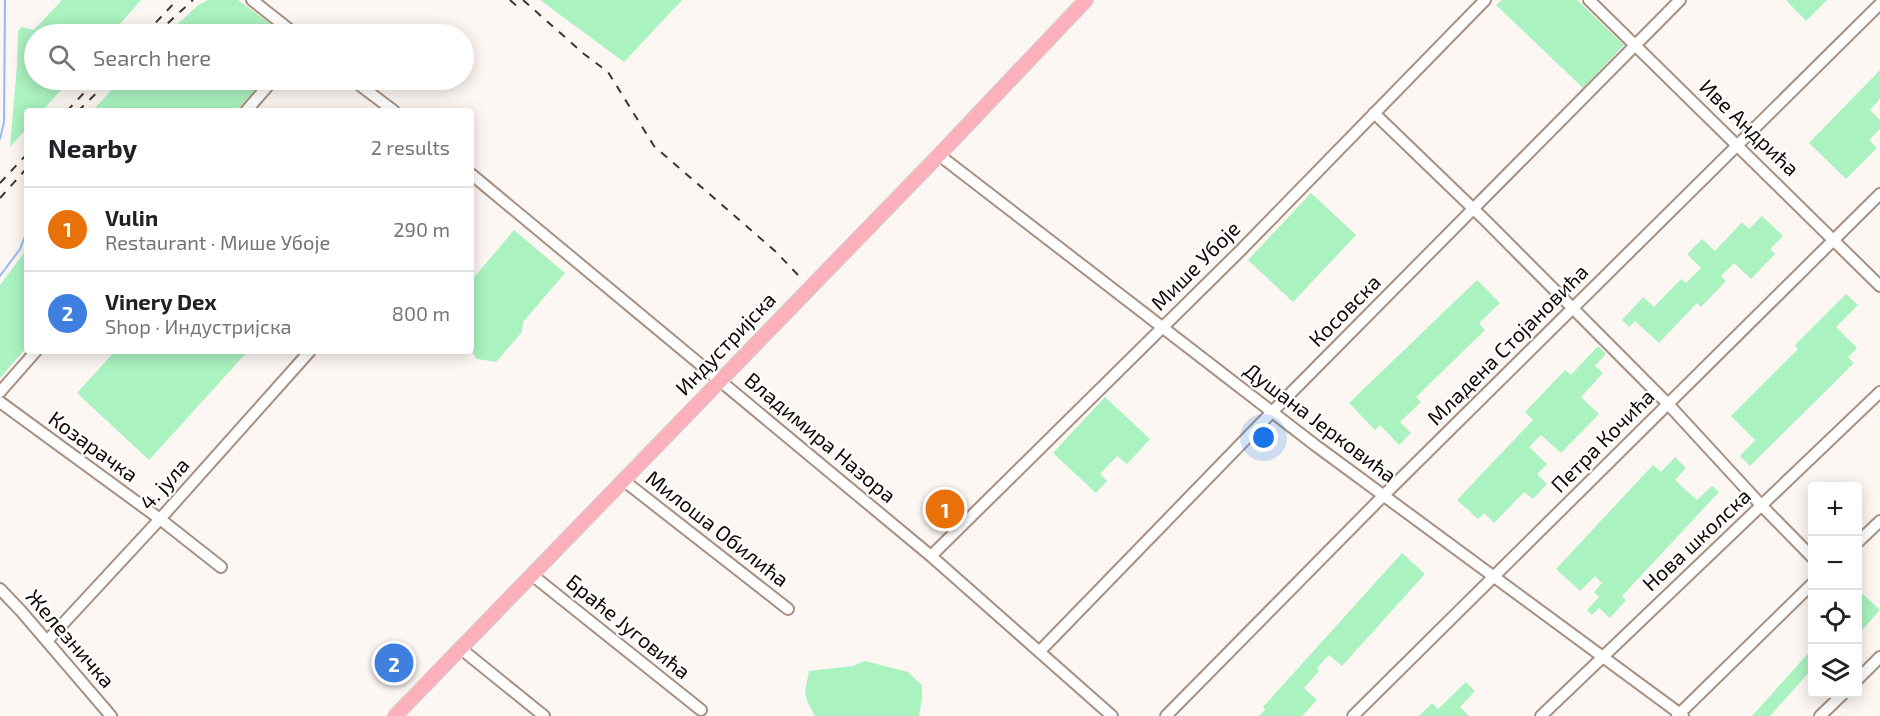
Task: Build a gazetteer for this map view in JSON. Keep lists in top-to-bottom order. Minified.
{"streets":{"main road":["Индустријска"],"street":["Иве Андрића","Мише Убоје","Косовска","Младена Стојановића","Душана Јерковића","Владимира Назора","Петра Кочића","Козарачка","4. јула","Милоша Обилића","Нова школска","Браће Југовића","Железничка"]},"crossings":[["Иве Андрића","Косовска"],["Иве Андрића","Младена Стојановића"],["Иве Андрића","Петра Кочића"],["Мише Убоје","Душана Јерковића"],["Мише Убоје","Владимира Назора"],["Косовска","Душана Јерковића"],["Косовска","Владимира Назора"],["Индустријска","Душана Јерковића"],["Индустријска","Владимира Назора"],["Индустријска","Милоша Обилића"],["Индустријска","Браће Југовића"],["Младена Стојановића","Душана Јерковића"],["Душана Јерковића","Петра Кочића"],["Душана Јерковића","Нова школска"],["Козарачка","4. јула"],["4. јула","Железничка"]],"page":{"search":"Search here","heading":["Nearby","2 results"],"list":[{"mark":"1","name":"Vulin","note":"Restaurant · Мише Убоје","value":"290 m"},{"mark":"2","name":"Vinery Dex","note":"Shop · Индустријска","value":"800 m"}],"map_buttons":["+","−"],"pins":["1","2"]}}
